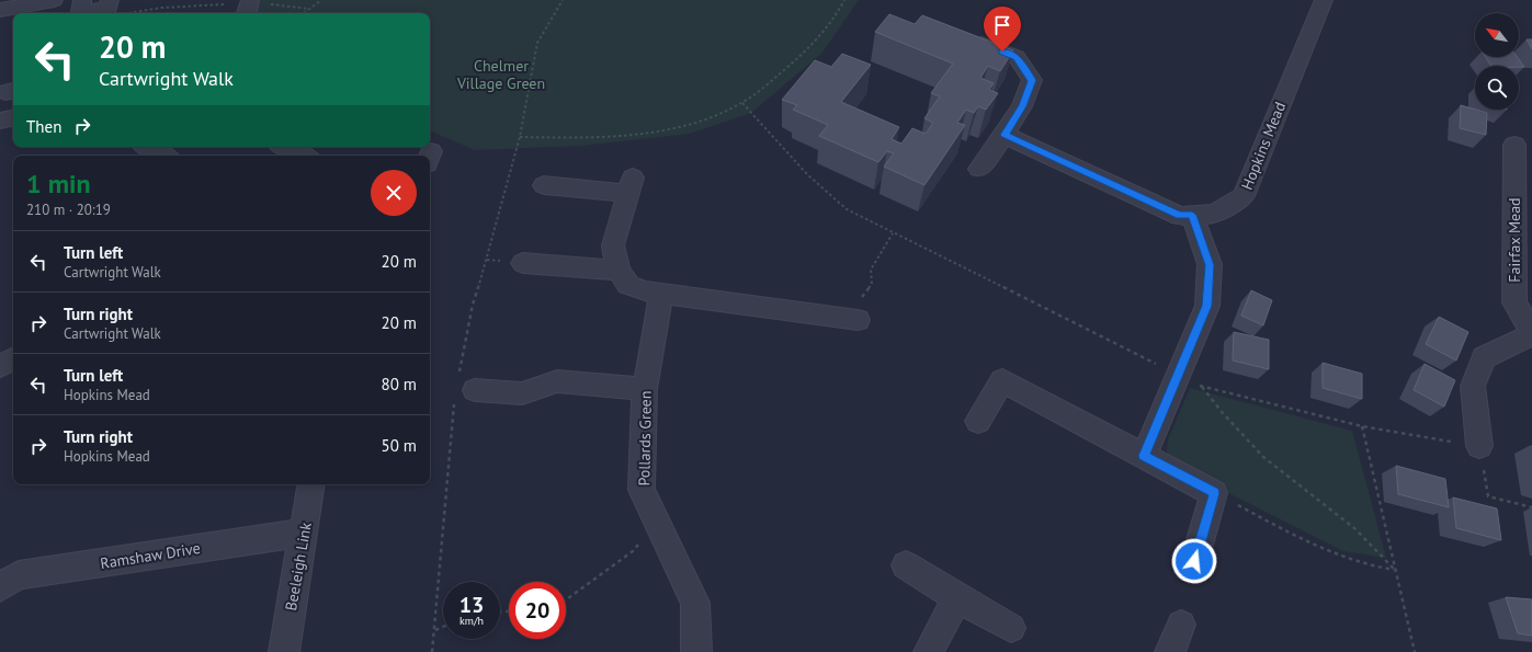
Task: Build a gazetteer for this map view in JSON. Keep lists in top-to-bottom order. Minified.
{"streets":{"street":["Hopkins Mead","Fairfax Mead","Pollards Green","Ramshaw Drive","Beeleigh Link"]},"crossings":[["Ramshaw Drive","Beeleigh Link"]],"parks":["Chelmer Village Green"],"north":"top left","page":{"turn":["20 m","Cartwright Walk"],"then":"Then","heading":["1 min","210 m · 20:19"],"list":[{"name":"Turn left","note":"Cartwright Walk","value":"20 m"},{"name":"Turn right","note":"Cartwright Walk","value":"20 m"},{"name":"Turn left","note":"Hopkins Mead","value":"80 m"},{"name":"Turn right","note":"Hopkins Mead","value":"50 m"}],"speed":"13 km/h","limit":"20"}}
